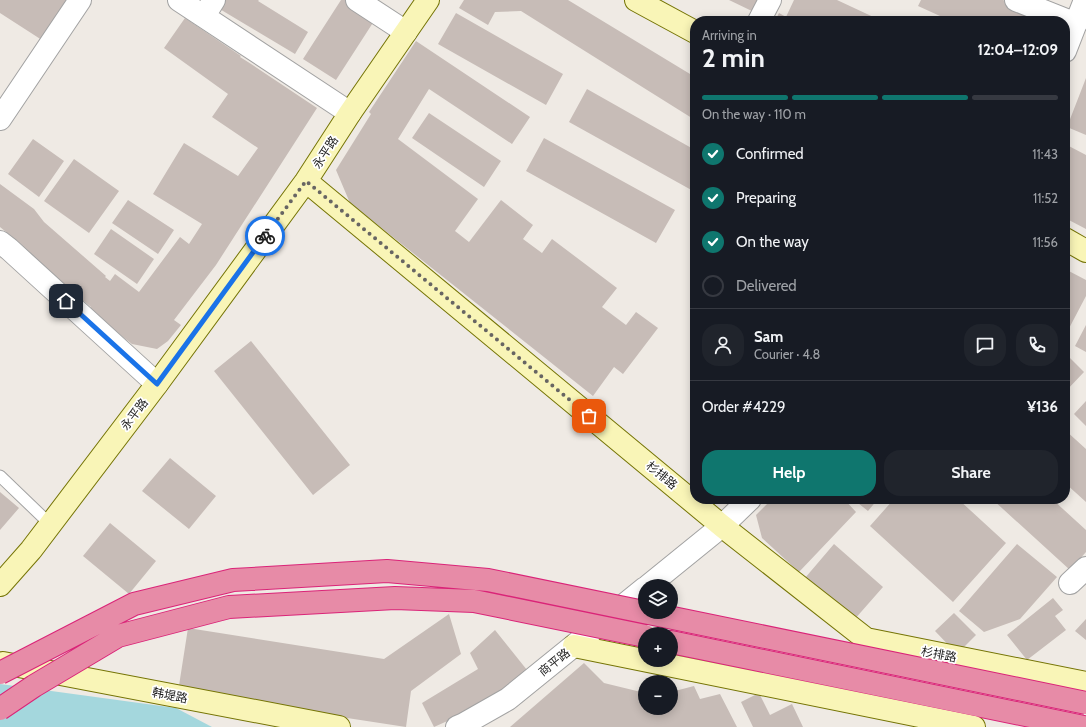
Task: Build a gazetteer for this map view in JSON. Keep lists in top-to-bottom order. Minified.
{"streets":{"street":["永平路","杉排路","商平路","韩堤路"]},"crossings":[["永平路","杉排路"]],"page":{"heading":["2 min","Arriving in","12:04–12:09"],"panel":["Sam","Courier · 4.8","Order #4229","¥136"],"bar":"On the way · 110 m","list":[["Confirmed","11:43"],["Preparing","11:52"],["On the way","11:56"],"Delivered"],"buttons":["Help","Share"],"map_buttons":["+","−"]}}
